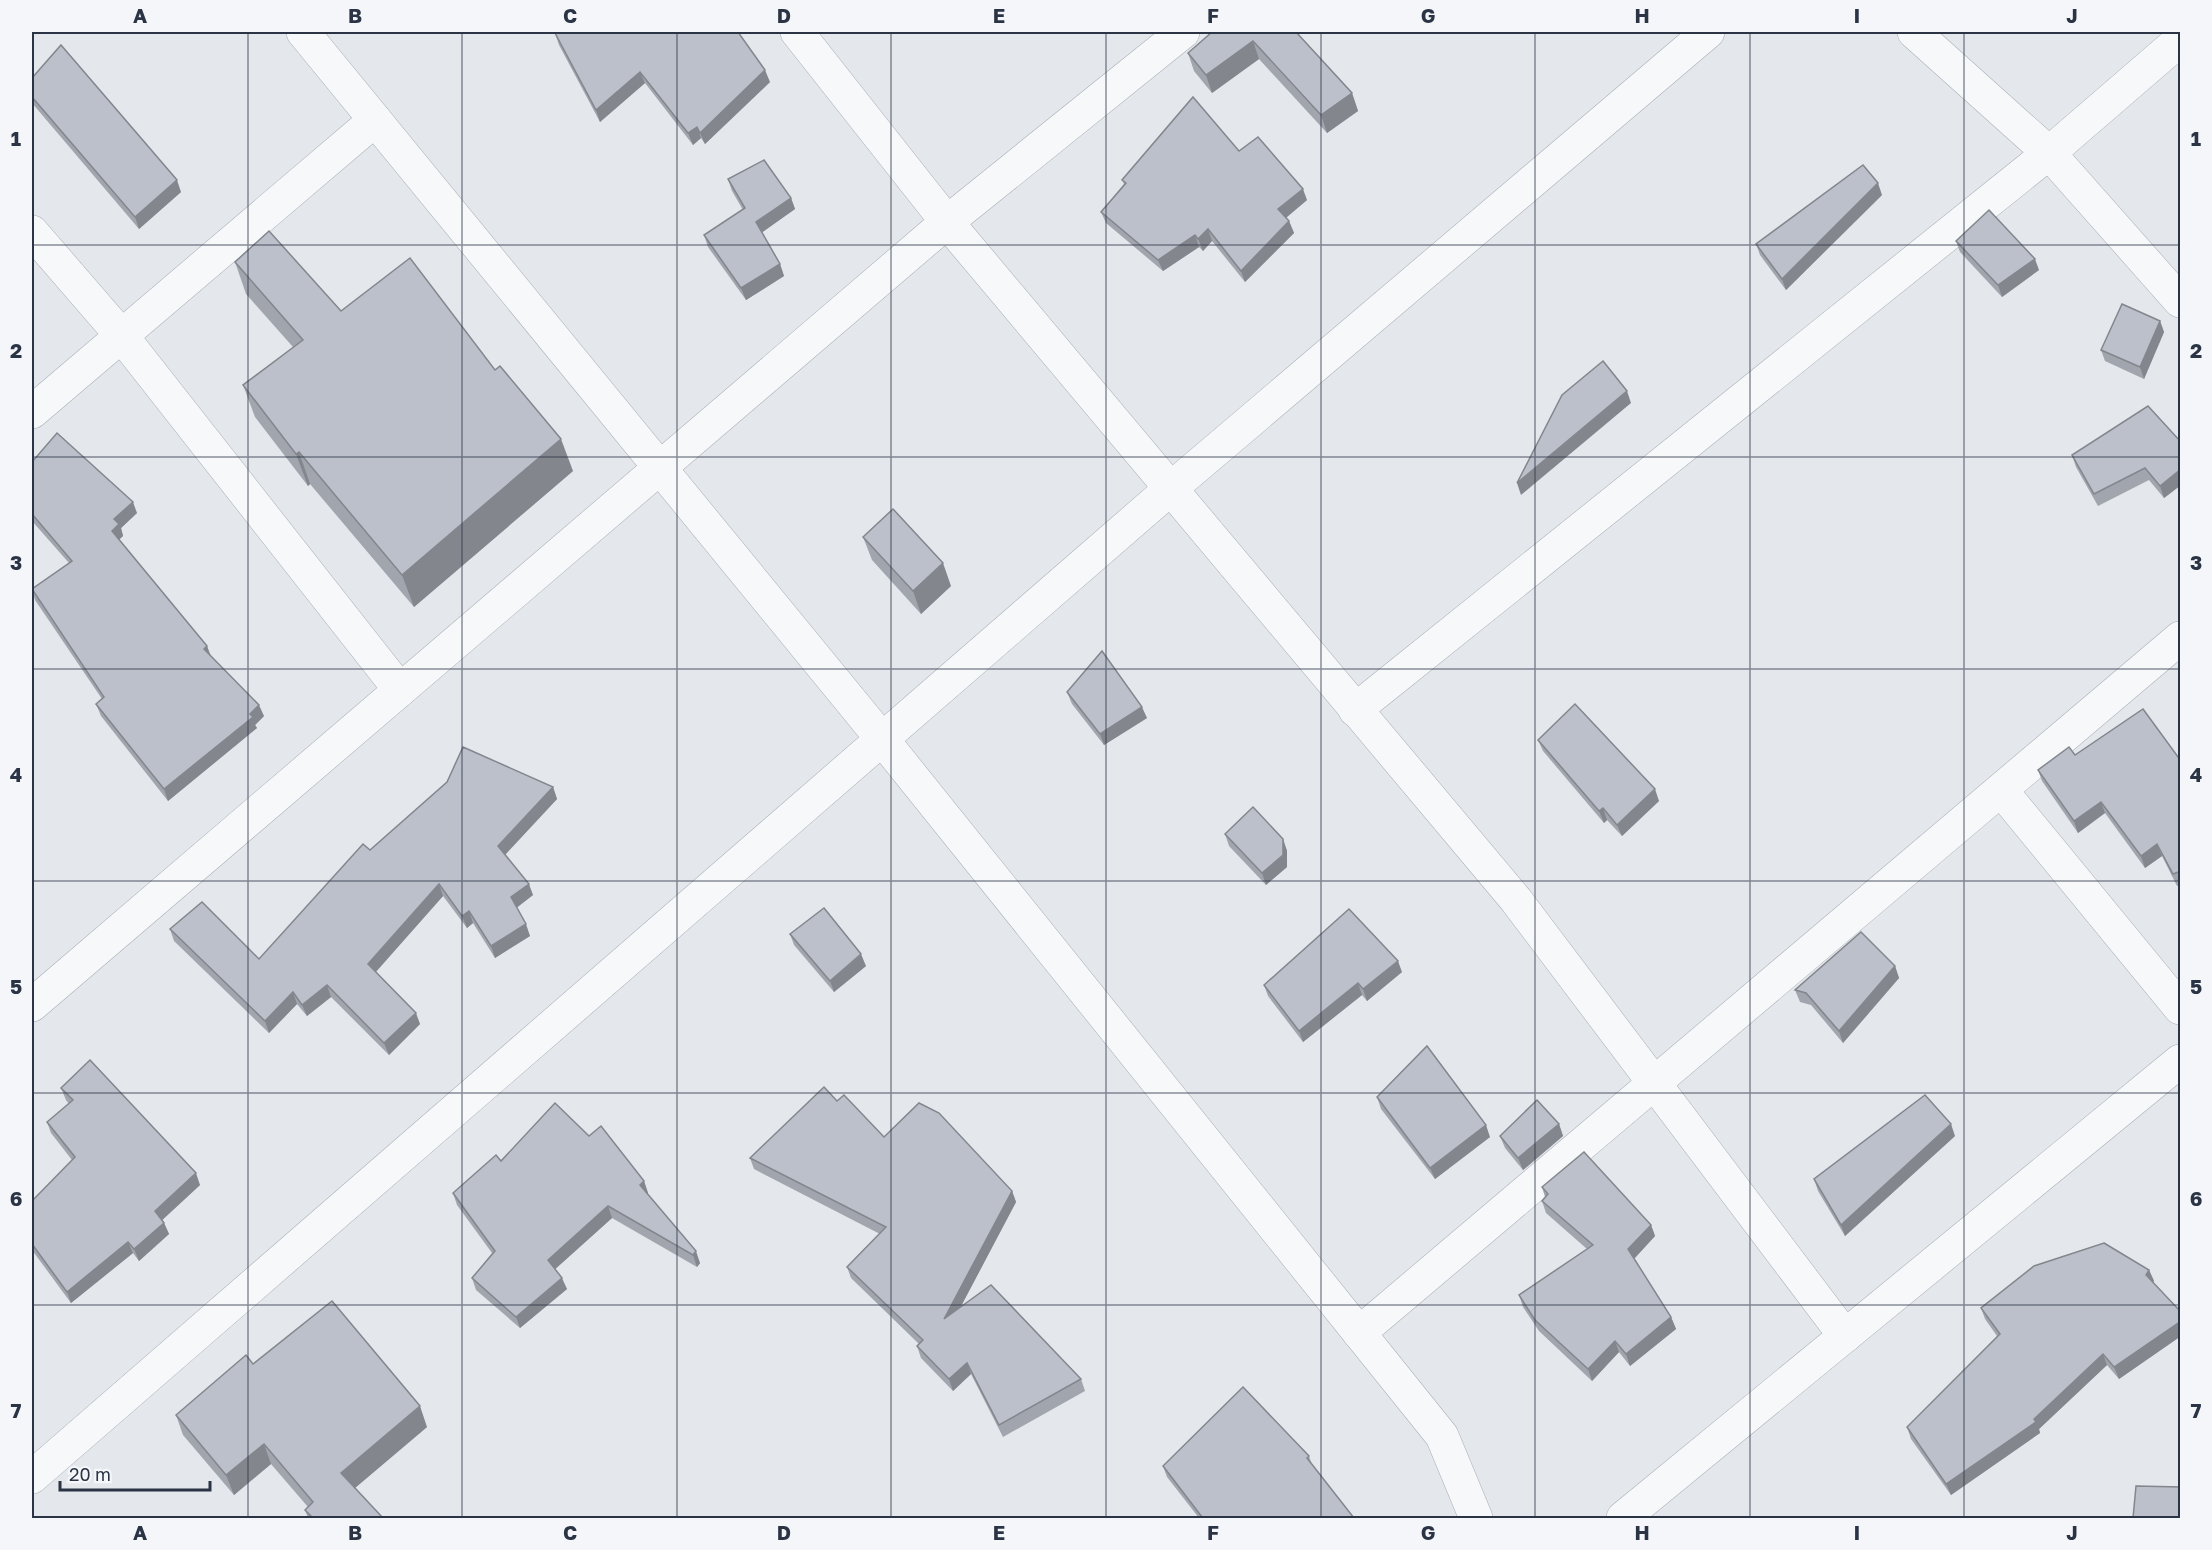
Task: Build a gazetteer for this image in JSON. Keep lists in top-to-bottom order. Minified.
{"scale_bar":"20 m","grid":{"columns":["A","B","C","D","E","F","G","H","I","J"],"rows":["1","2","3","4","5","6","7"]}}
